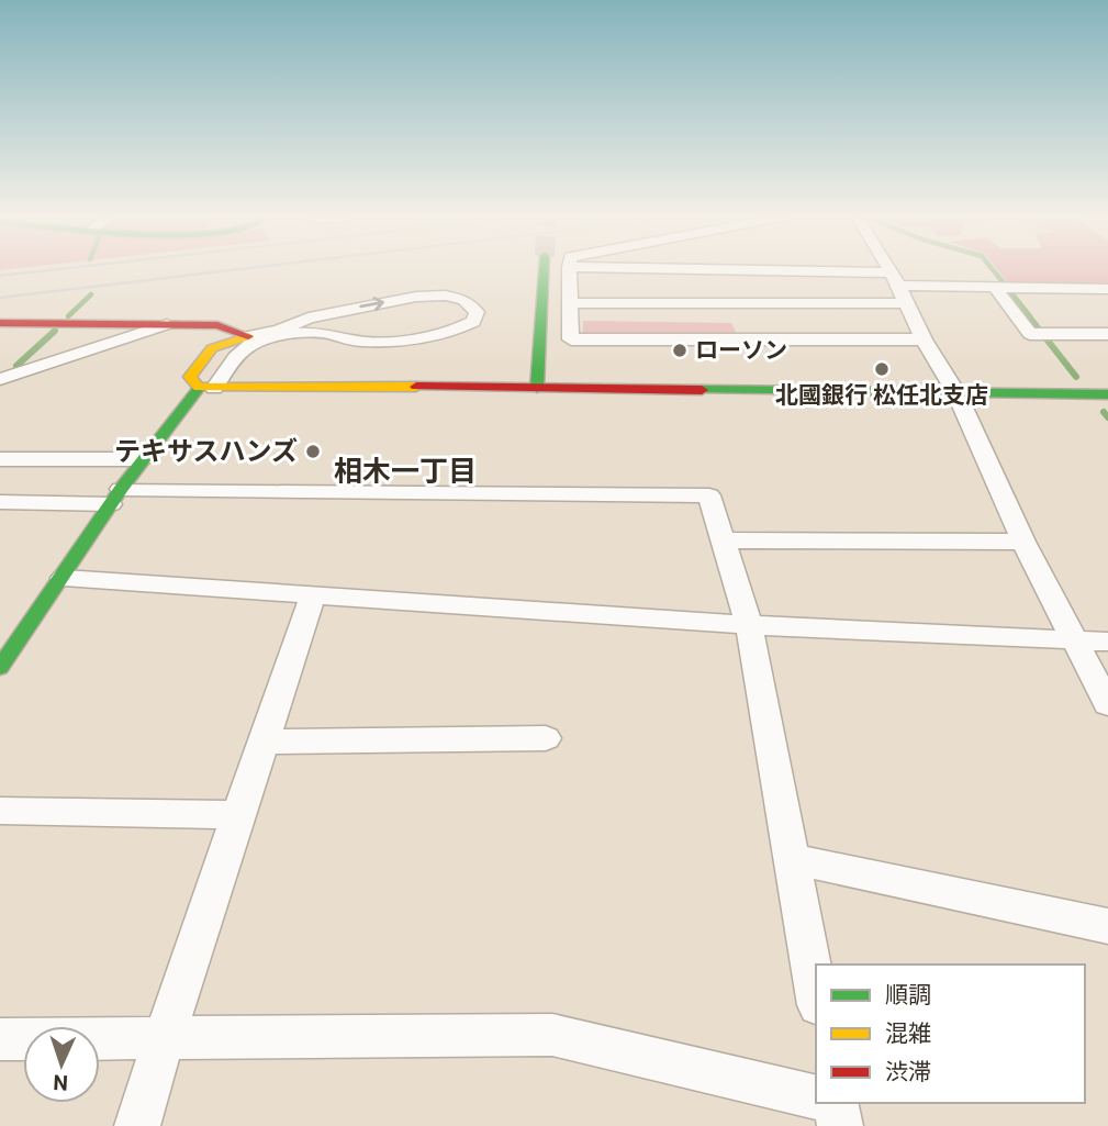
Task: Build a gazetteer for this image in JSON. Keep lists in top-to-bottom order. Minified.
{"districts":["相木一丁目"],"places":["ローソン","北國銀行 松任北支店","テキサスハンズ"],"legend":["順調","混雑","渋滞"],"north":"bottom"}
